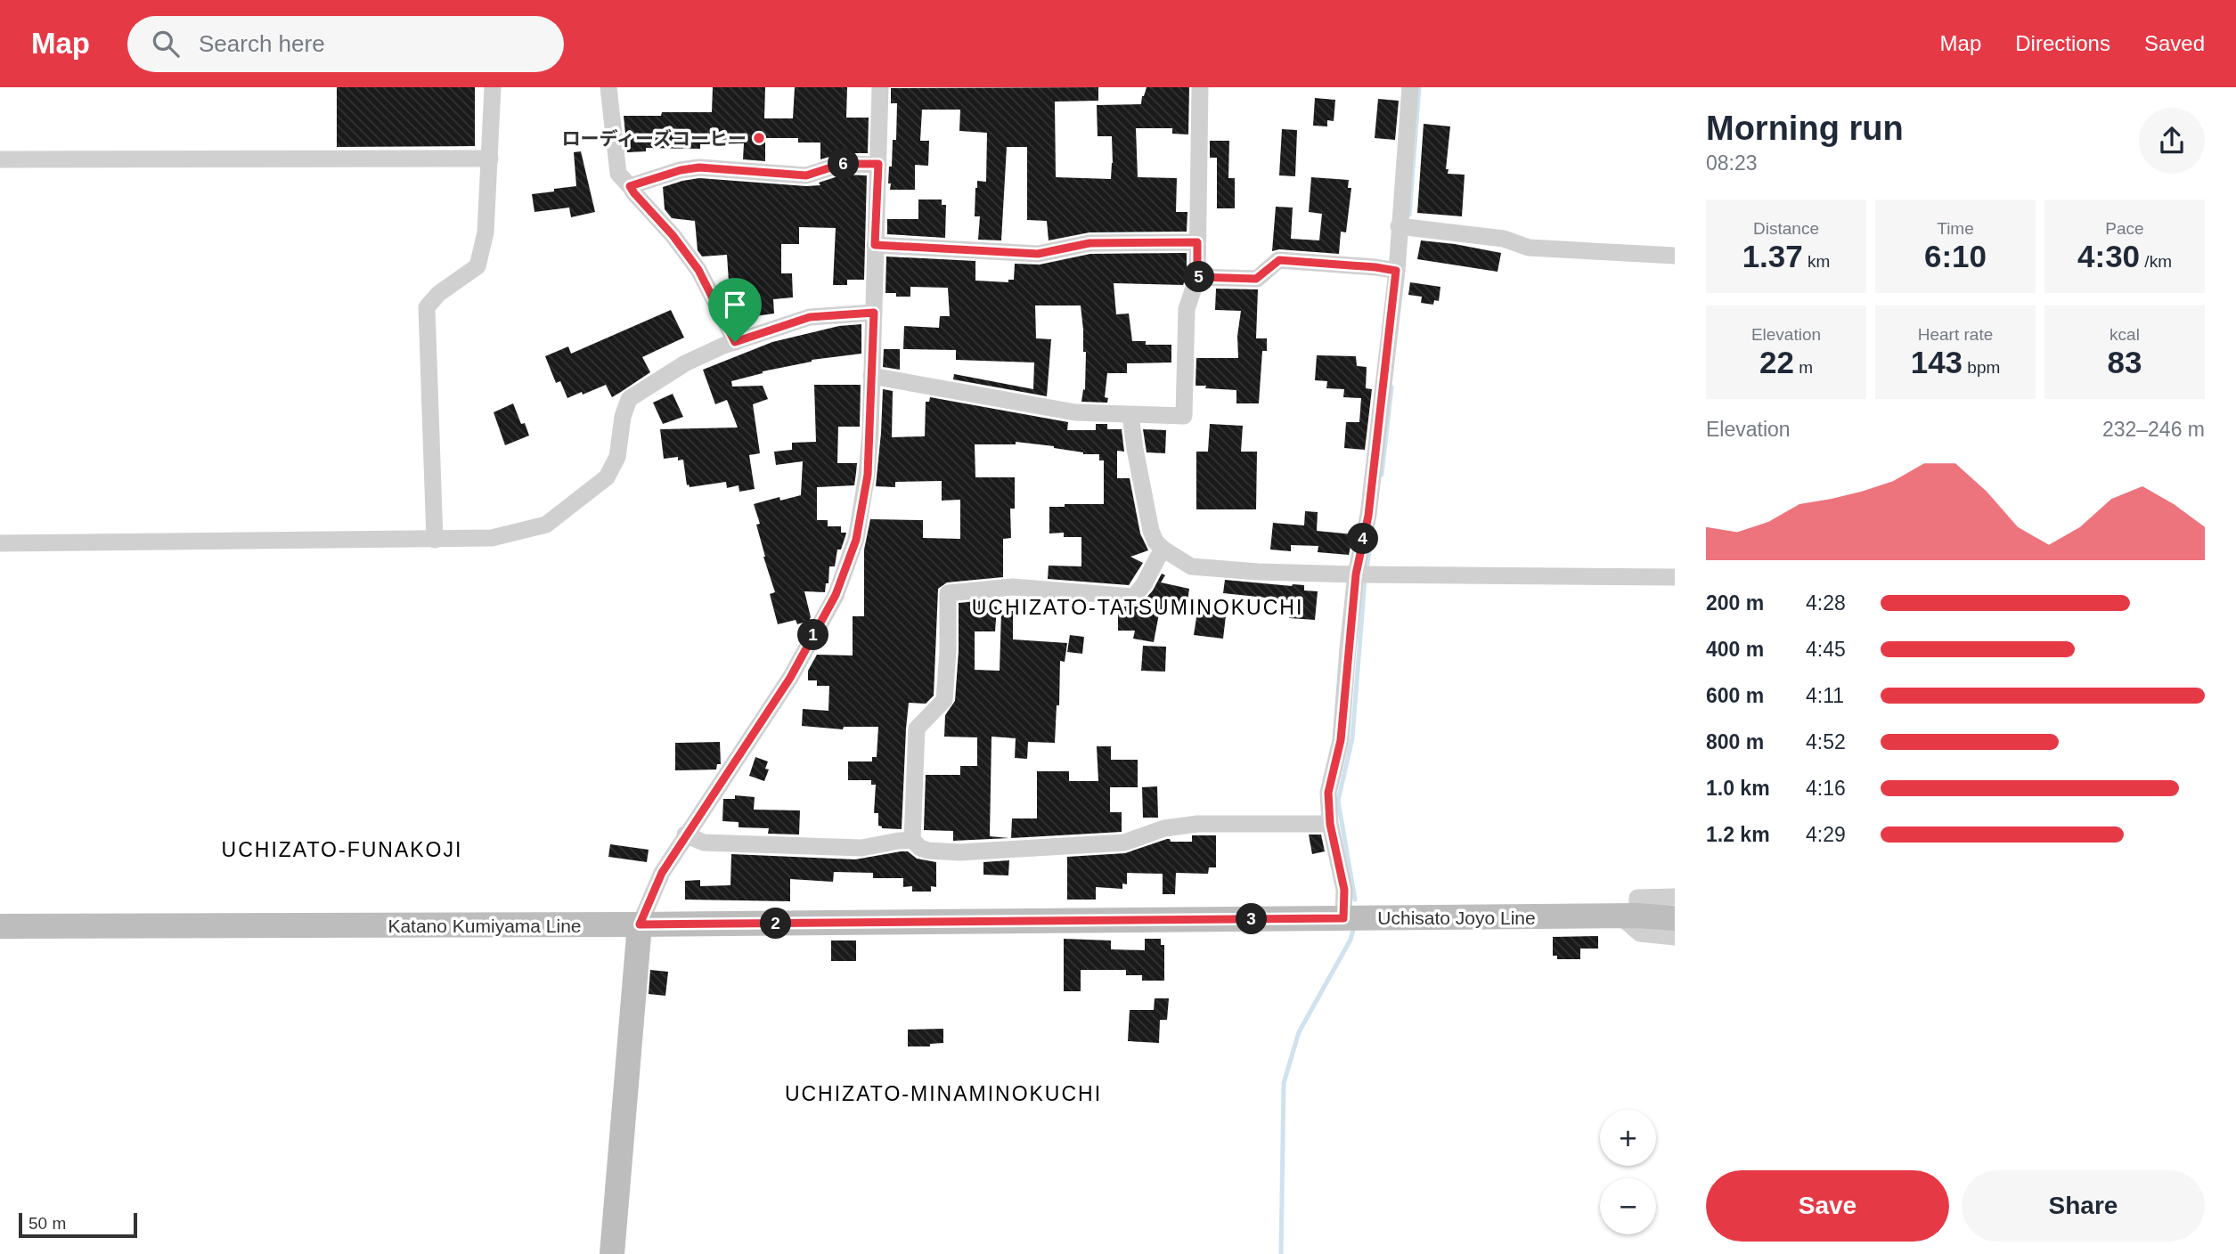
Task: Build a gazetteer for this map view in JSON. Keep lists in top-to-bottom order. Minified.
{"streets":{"main road":["Uchisato Joyo Line","Katano Kumiyama Line"]},"crossings":[["Uchisato Joyo Line","Katano Kumiyama Line"]],"districts":["UCHIZATO-TATSUMINOKUCHI","UCHIZATO-FUNAKOJI","UCHIZATO-MINAMINOKUCHI"],"places":["ローディーズコーヒー"],"scale_bar":"50 m","page":{"header":"Map","search":"Search here","nav":["Map","Directions","Saved"],"heading":["Morning run","08:23"],"pins":["6","5","4","1","3","2"],"stats":[["Distance","1.37 km"],["Time","6:10"],["Pace","4:30 /km"],["Elevation","22 m"],["Heart rate","143 bpm"],["kcal","83"]],"chart":["Elevation","232–246 m"],"list":[{"name":"200 m","note":"4:28"},{"name":"400 m","note":"4:45"},{"name":"600 m","note":"4:11"},{"name":"800 m","note":"4:52"},{"name":"1.0 km","note":"4:16"},{"name":"1.2 km","note":"4:29"}],"map_buttons":["+","−"],"buttons":["Save","Share"],"scale":"50 m"}}
